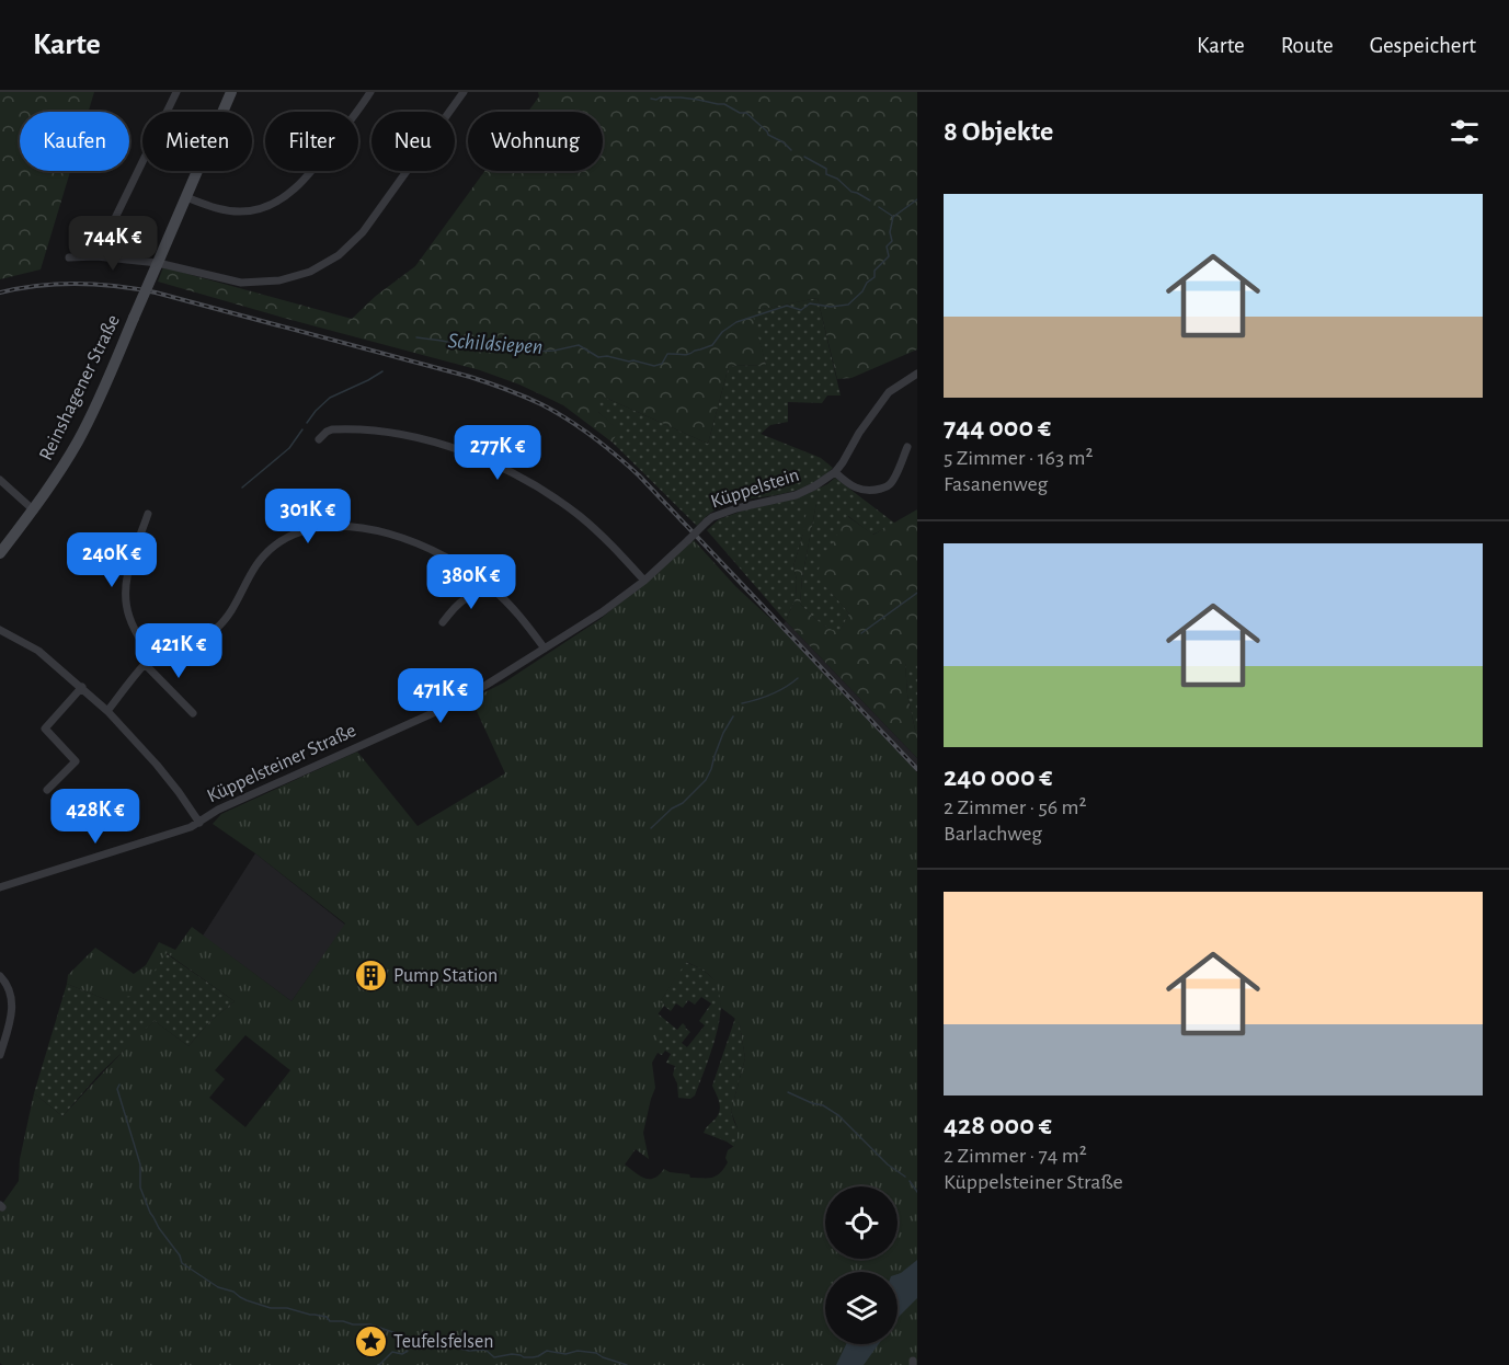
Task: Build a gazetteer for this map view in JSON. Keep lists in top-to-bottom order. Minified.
{"streets":{"main road":["Reinshagener Straße"],"street":["Küppelstein","Küppelsteiner Straße"]},"crossings":[["Küppelstein","Küppelsteiner Straße"]],"water":["Schildsiepen"],"places":{"building":["Pump Station"],"place":["Teufelsfelsen"]},"page":{"header":"Karte","nav":["Karte","Route","Gespeichert"],"heading":"8 Objekte","chip":["Kaufen","Mieten","Filter","Neu","Wohnung"],"list":[{"name":"744 000 €","note":"5 Zimmer · 163 m² · Fasanenweg"},{"name":"240 000 €","note":"2 Zimmer · 56 m² · Barlachweg"},{"name":"428 000 €","note":"2 Zimmer · 74 m² · Küppelsteiner Straße"}],"price":["744K €","277K €","301K €","240K €","380K €","421K €","471K €","428K €"]}}
